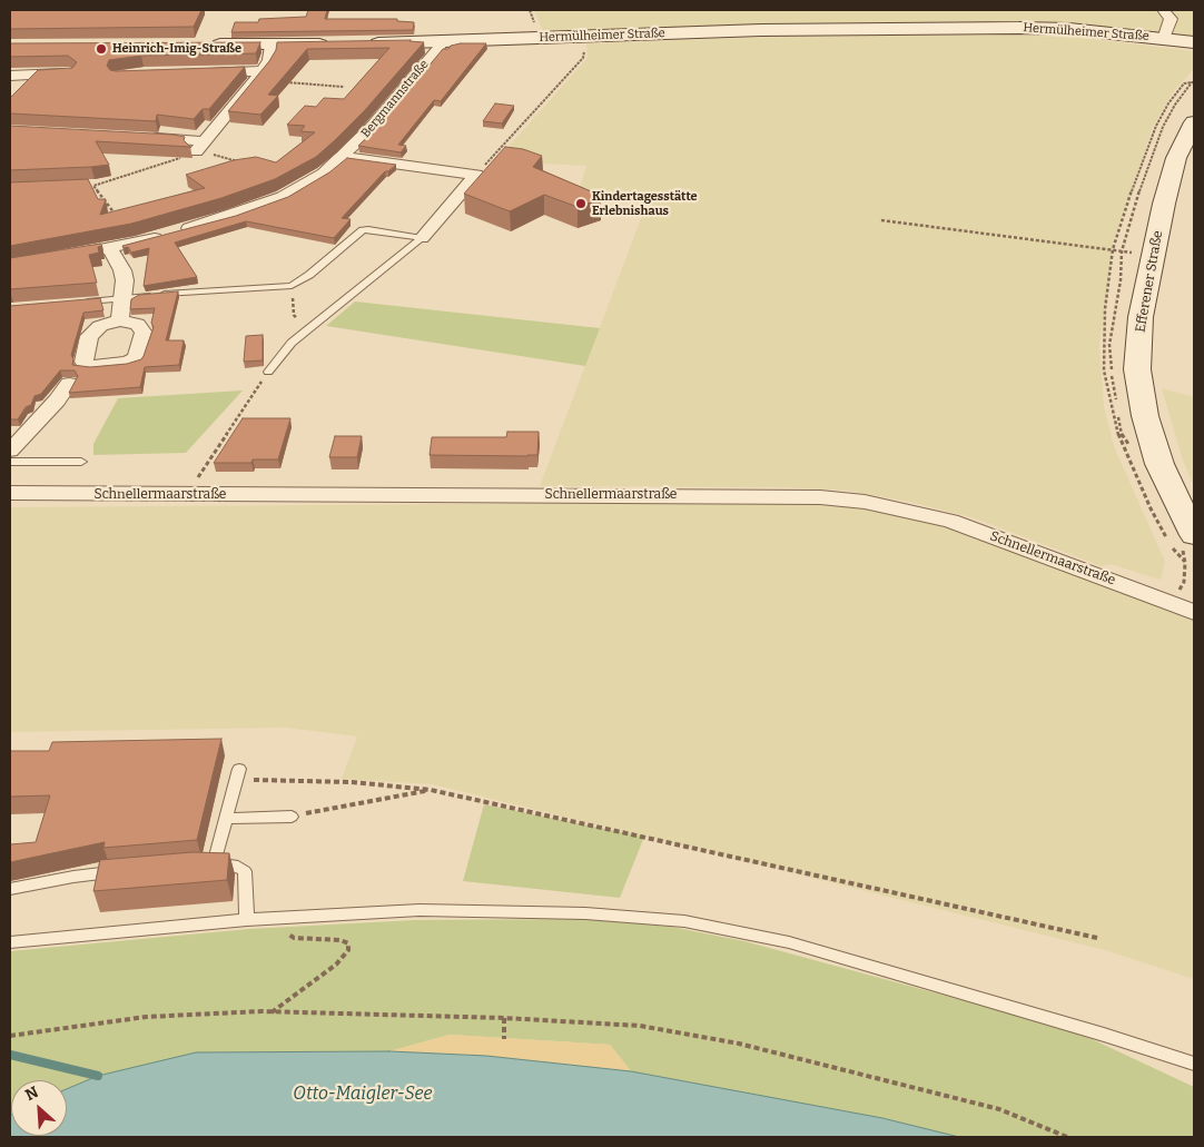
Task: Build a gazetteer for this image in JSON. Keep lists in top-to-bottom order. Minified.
{"streets":{"street":["Hermülheimer Straße","Bergmannstraße","Efferener Straße","Schnellermaarstraße"]},"crossings":[["Hermülheimer Straße","Bergmannstraße"]],"water":["Otto-Maigler-See"],"places":["Heinrich-Imig-Straße","Kindertagesstätte Erlebnishaus"],"north":"top left"}
